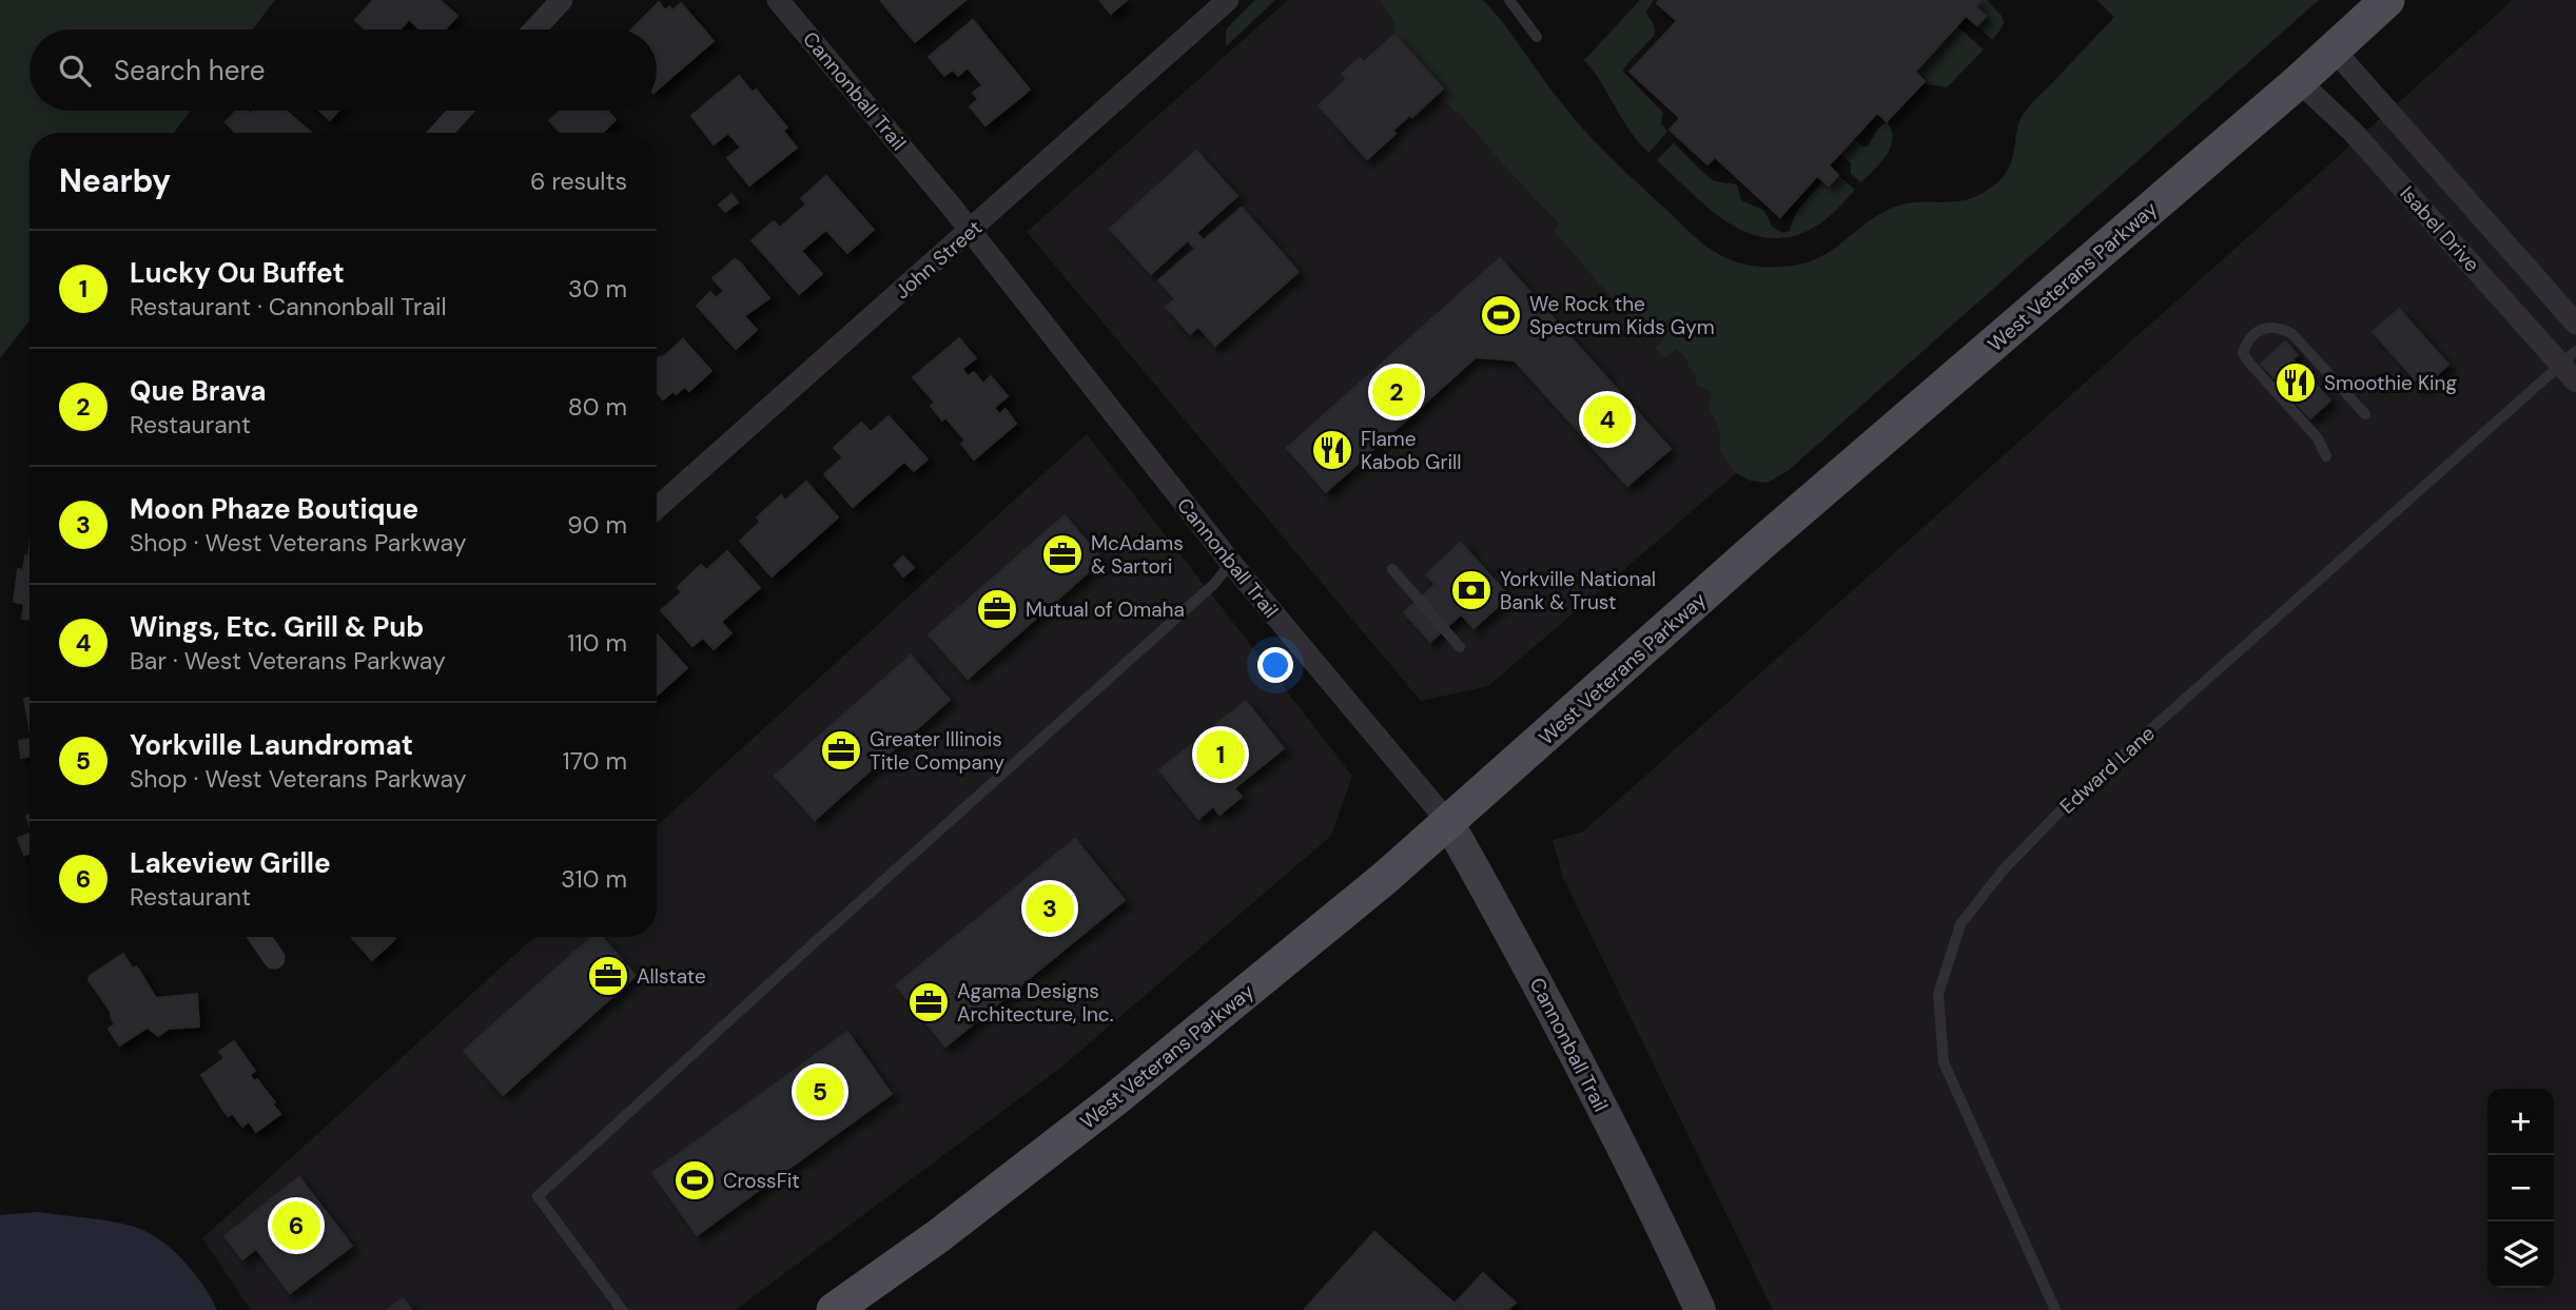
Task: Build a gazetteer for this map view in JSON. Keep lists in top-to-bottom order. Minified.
{"streets":{"main road":["Cannonball Trail","West Veterans Parkway"],"street":["Isabel Drive","John Street"],"lane":["Edward Lane"]},"crossings":[["Cannonball Trail","John Street"],["Cannonball Trail","West Veterans Parkway"],["Isabel Drive","West Veterans Parkway"],["Isabel Drive","Edward Lane"]],"places":{"sports":["We Rock the Spectrum Kids Gym","CrossFit"],"restaurant":["Smoothie King","Flame Kabob Grill"],"office":["McAdams & Sartori","Mutual of Omaha","Greater Illinois Title Company","Allstate","Agama Designs Architecture, Inc."],"bank":["Yorkville National Bank & Trust"]},"page":{"search":"Search here","heading":["Nearby","6 results"],"list":[{"mark":"1","name":"Lucky Ou Buffet","note":"Restaurant · Cannonball Trail","value":"30 m"},{"mark":"2","name":"Que Brava","note":"Restaurant","value":"80 m"},{"mark":"3","name":"Moon Phaze Boutique","note":"Shop · West Veterans Parkway","value":"90 m"},{"mark":"4","name":"Wings, Etc. Grill & Pub","note":"Bar · West Veterans Parkway","value":"110 m"},{"mark":"5","name":"Yorkville Laundromat","note":"Shop · West Veterans Parkway","value":"170 m"},{"mark":"6","name":"Lakeview Grille","note":"Restaurant","value":"310 m"}],"pins":["2","4","1","3","5","6"],"map_buttons":["+","−"]}}
